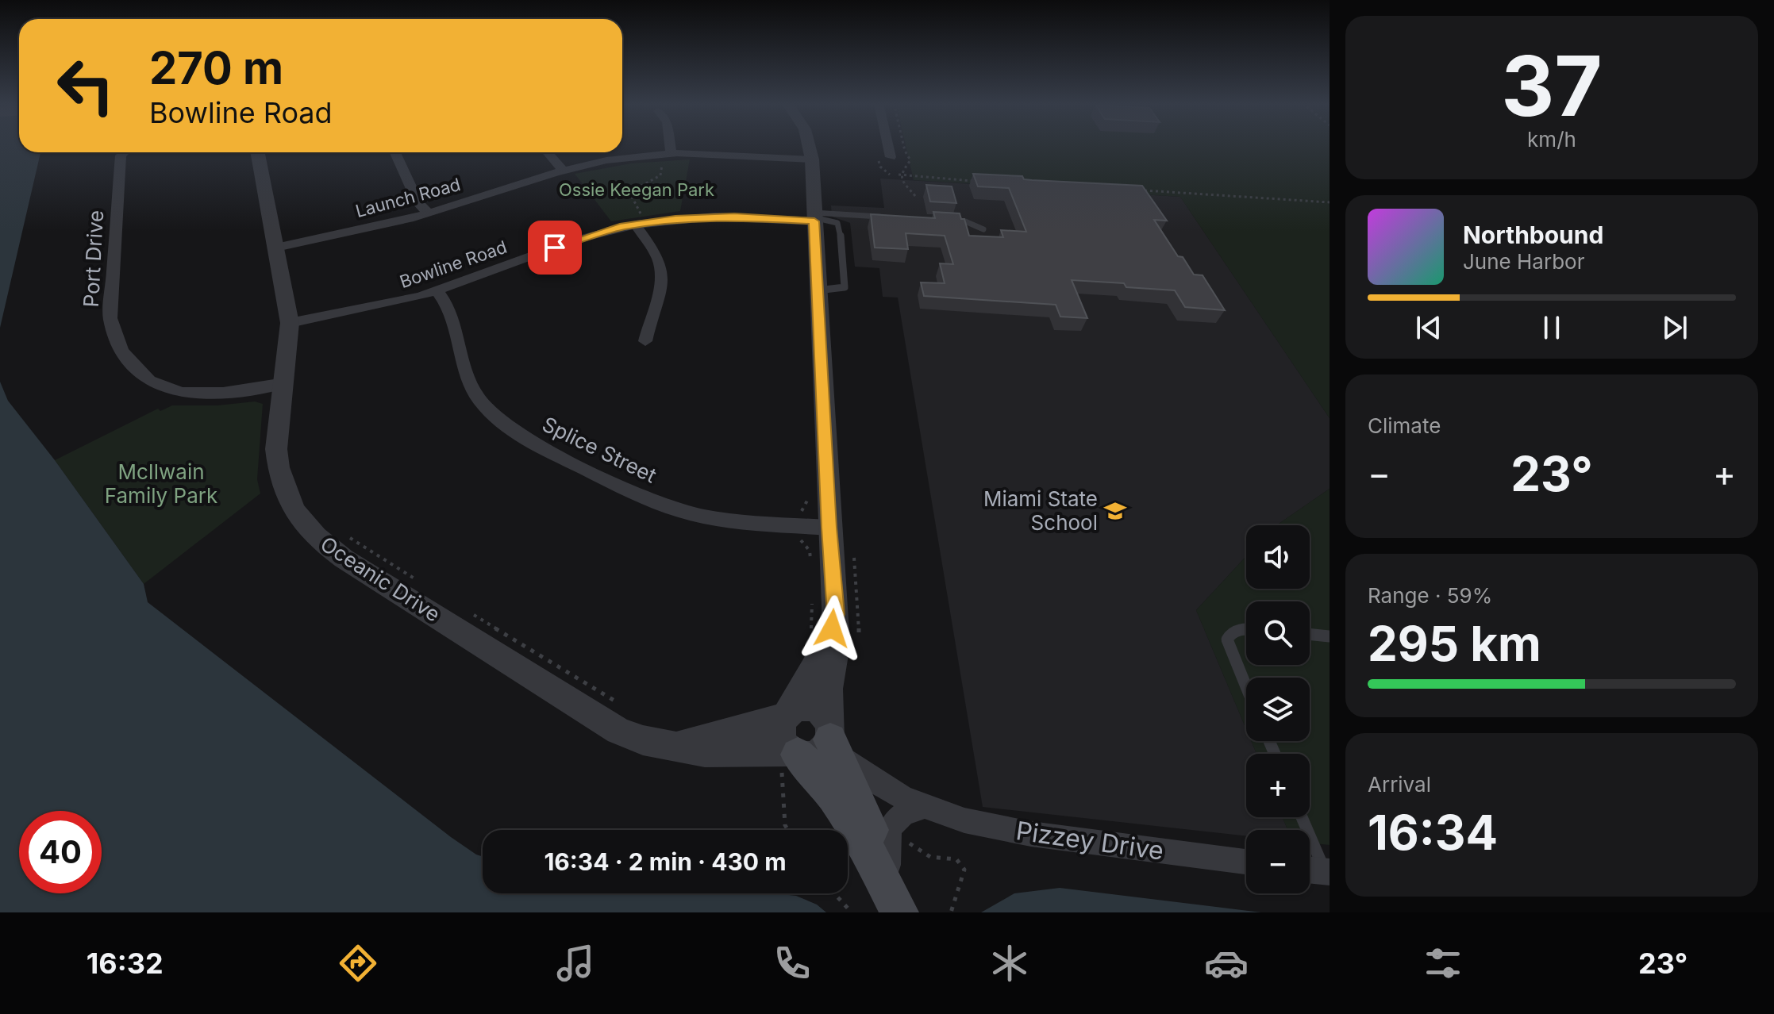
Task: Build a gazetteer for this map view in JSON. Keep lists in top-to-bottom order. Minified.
{"streets":{"street":["Launch Road","Port Drive","Bowline Road","Splice Street","Oceanic Drive","Pizzey Drive"]},"crossings":[["Launch Road","Oceanic Drive"],["Port Drive","Oceanic Drive"],["Bowline Road","Splice Street"],["Bowline Road","Oceanic Drive"],["Oceanic Drive","Pizzey Drive"]],"parks":["Ossie Keegan Park","McIlwain Family Park"],"places":{"school or university":["Miami State School"]},"page":{"tile":[["37","km/h"],"Climate",["Range · 59%","295 km"],["Arrival","16:34"]],"turn":["270 m","Bowline Road"],"song":["Northbound","June Harbor"],"heat":["−","23°","+"],"map_buttons":["+","−"],"limit":"40","trip":"16:34 · 2 min · 430 m","tabs":["16:32","23°"]}}
